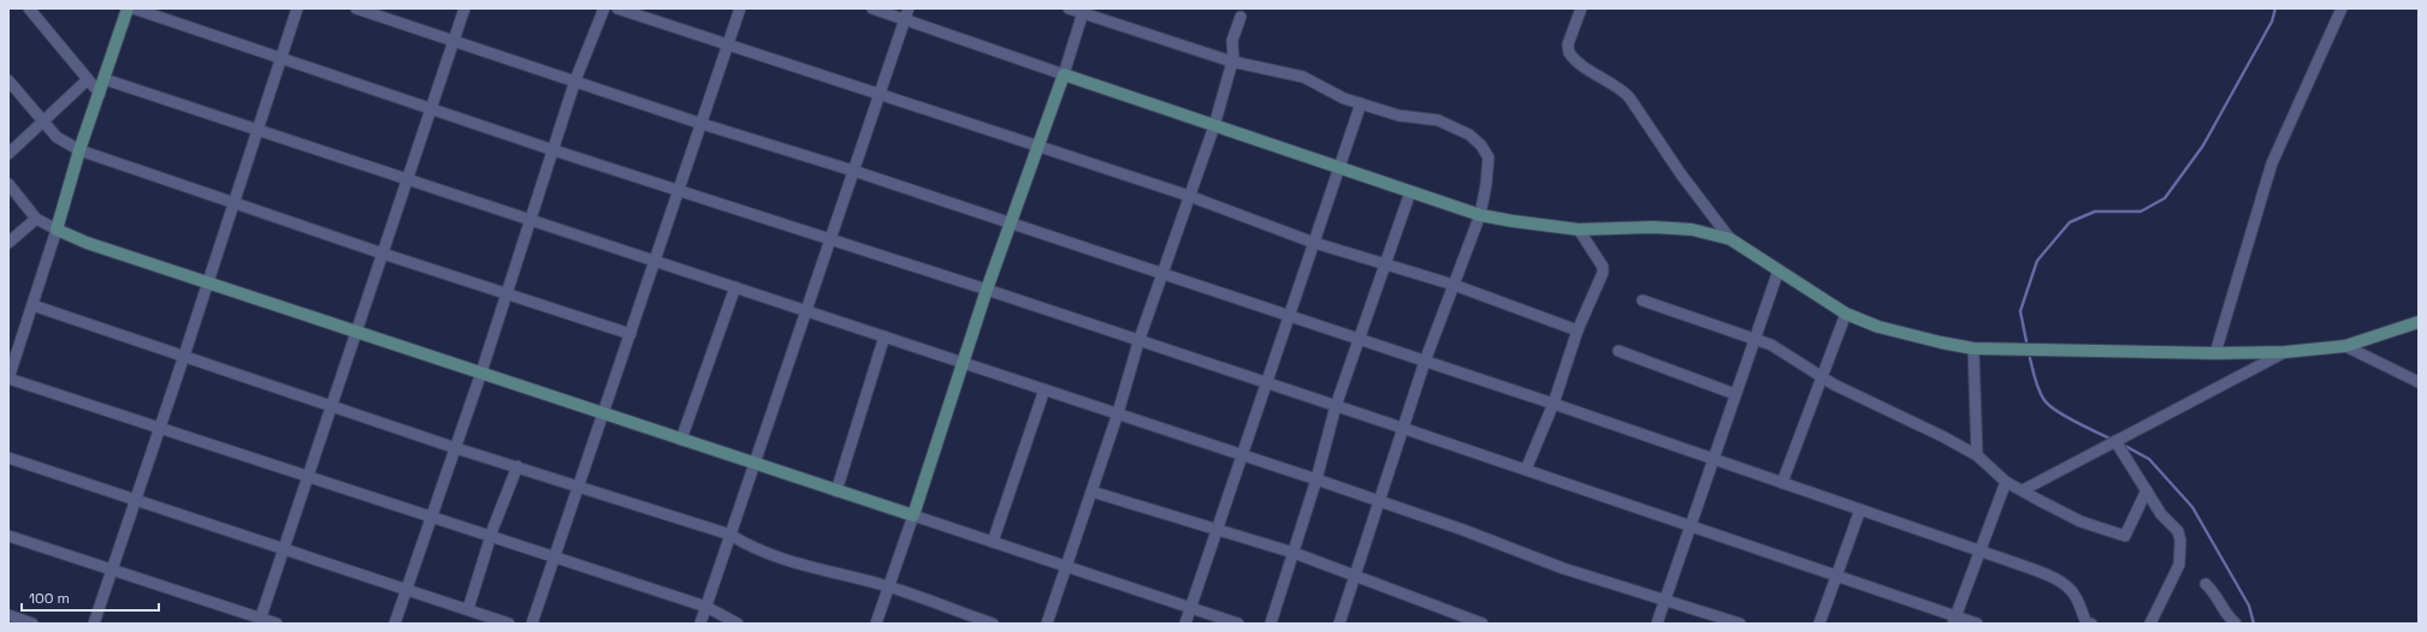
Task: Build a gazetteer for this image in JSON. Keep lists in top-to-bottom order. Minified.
{"scale_bar":"100 m"}
